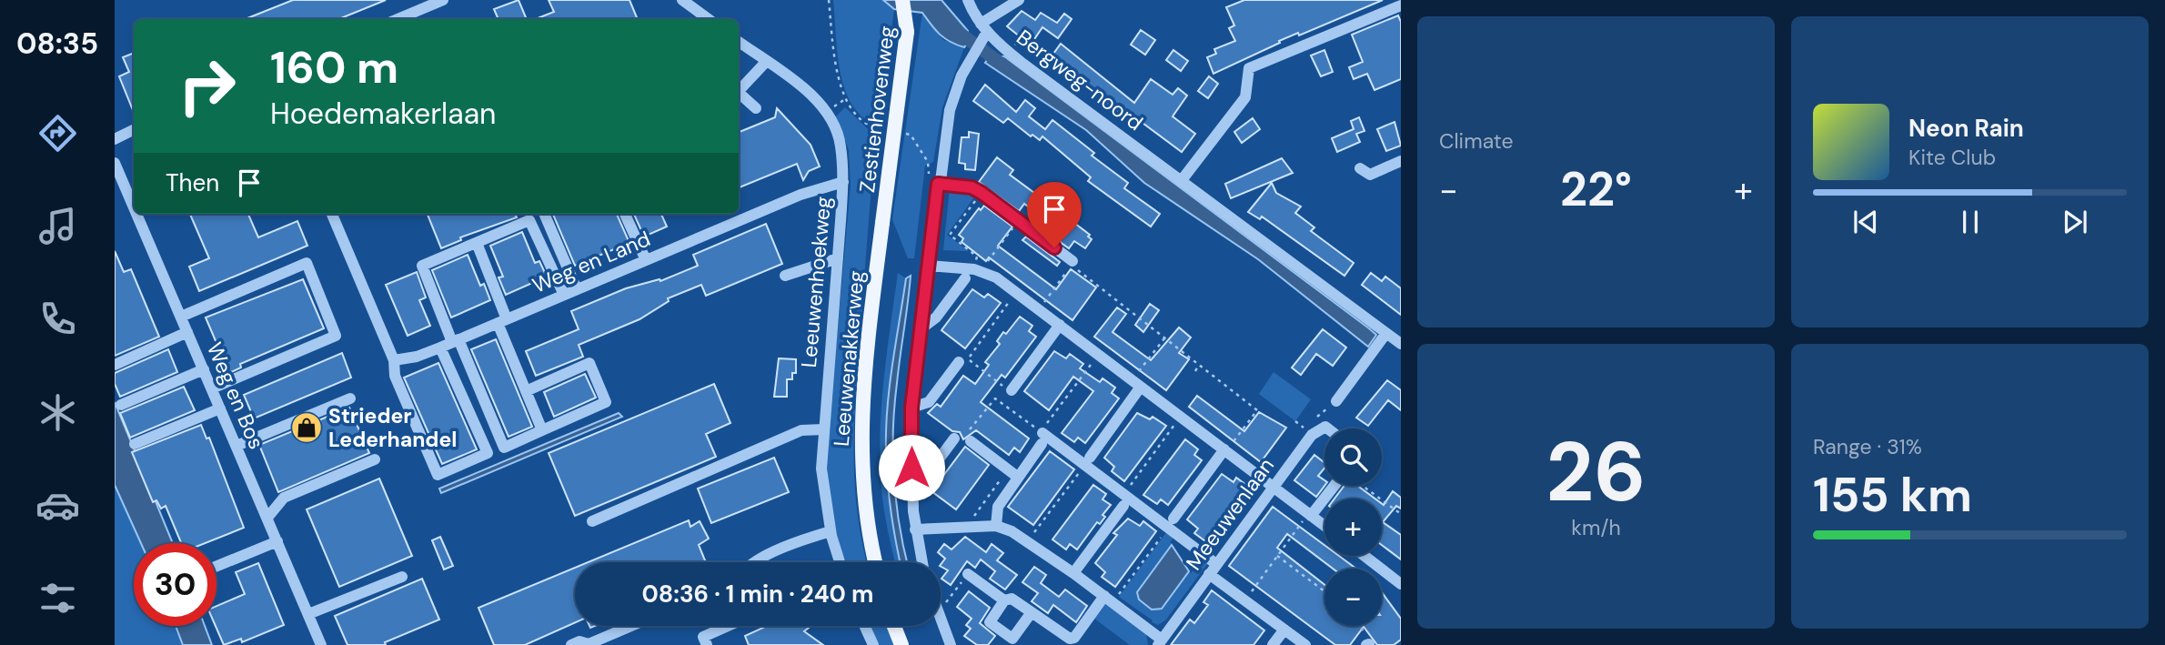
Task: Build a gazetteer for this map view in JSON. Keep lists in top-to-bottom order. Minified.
{"streets":{"main road":["Zestienhovenweg","Leeuwenakkerweg"],"street":["Bergweg-noord","Weg en Land","Leeuwenhoekweg","Weg en Bos","Meeuwenlaan"]},"crossings":[["Zestienhovenweg","Leeuwenakkerweg"],["Weg en Land","Leeuwenhoekweg"]],"places":{"shop":["Strieder Lederhandel"]},"page":{"tabs":"08:35","tile":["Climate",["26","km/h"],["Range · 31%","155 km"]],"turn":["160 m","Hoedemakerlaan"],"song":["Neon Rain","Kite Club"],"then":"Then","heat":["−","22°","+"],"map_buttons":["+","−"],"limit":"30","trip":"08:36 · 1 min · 240 m"}}
